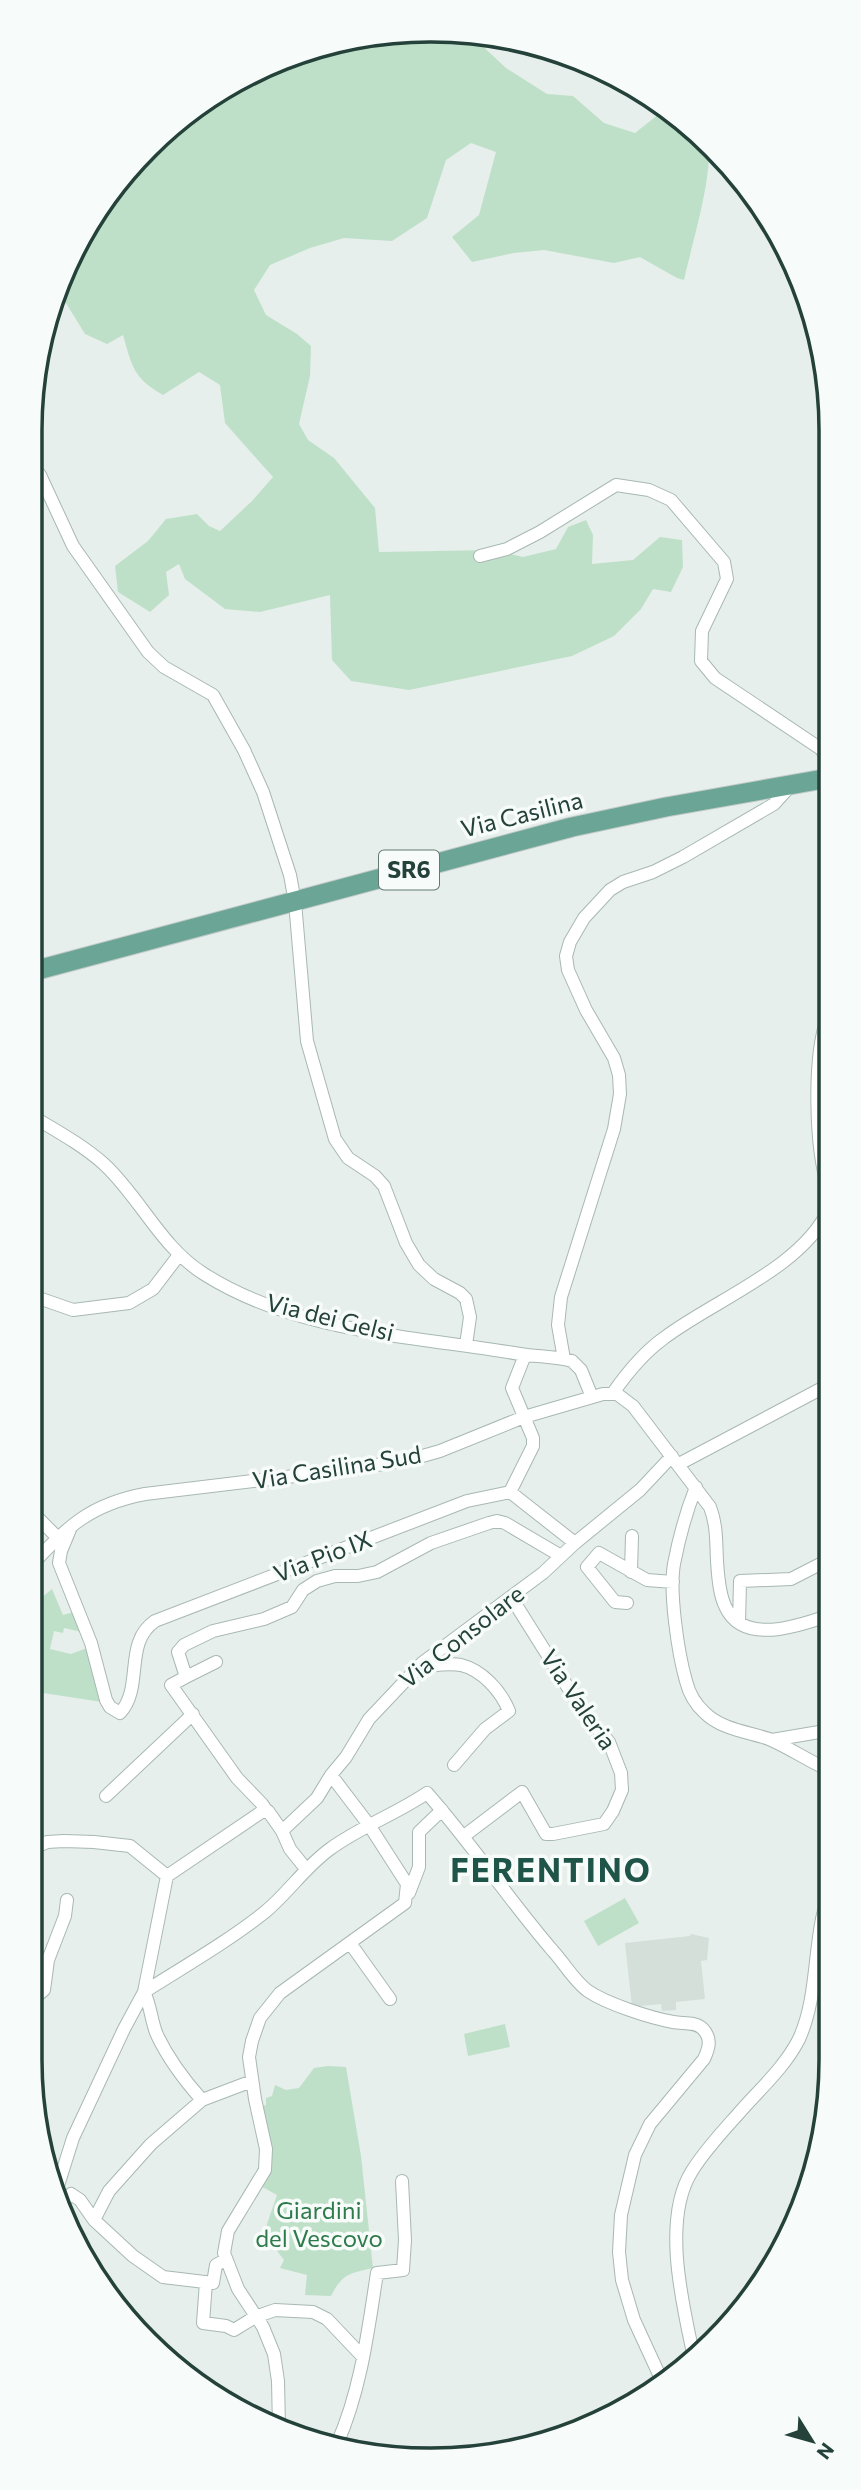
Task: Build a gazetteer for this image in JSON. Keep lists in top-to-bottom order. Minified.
{"streets":{"main road":["Via Casilina","SR6"],"street":["Via dei Gelsi","Via Casilina Sud","Via Pio IX","Via Consolare","Via Valeria"]},"crossings":[["Via Casilina Sud","Via Pio IX"],["Via Consolare","Via Valeria"]],"districts":["FERENTINO"],"parks":["Giardini del Vescovo"],"north":"bottom right"}
